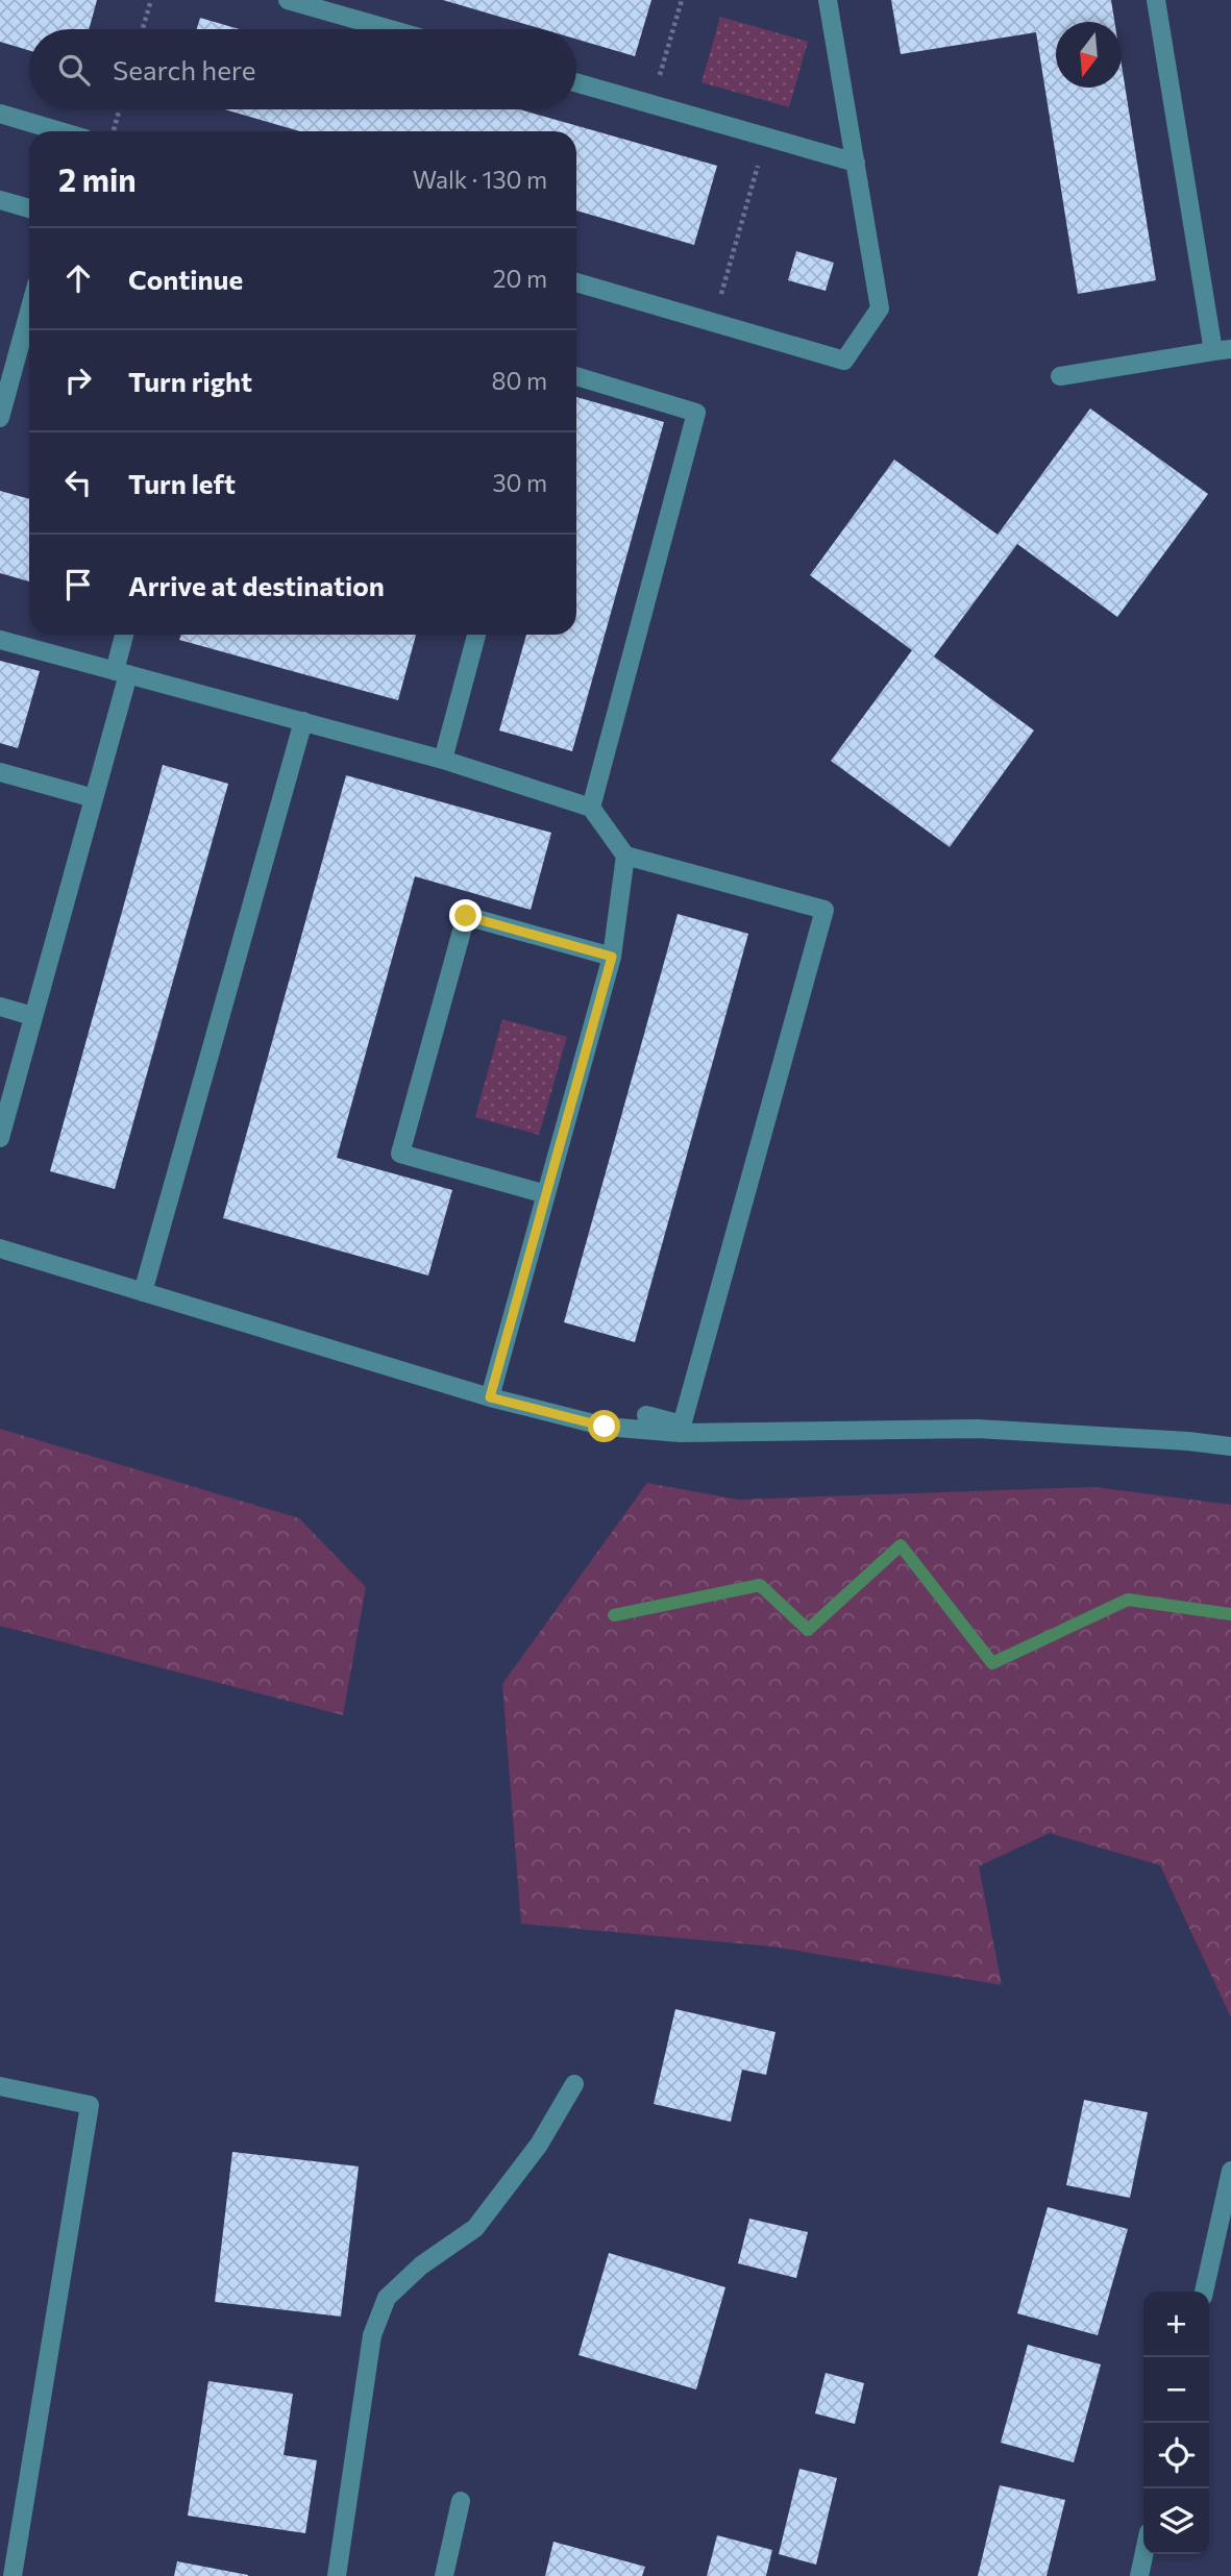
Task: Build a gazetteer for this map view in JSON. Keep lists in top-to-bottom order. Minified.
{"north":"bottom","page":{"search":"Search here","heading":["2 min","Walk · 130 m"],"list":[["Continue","20 m"],["Turn right","80 m"],["Turn left","30 m"],"Arrive at destination"],"map_buttons":["+","−"]}}
